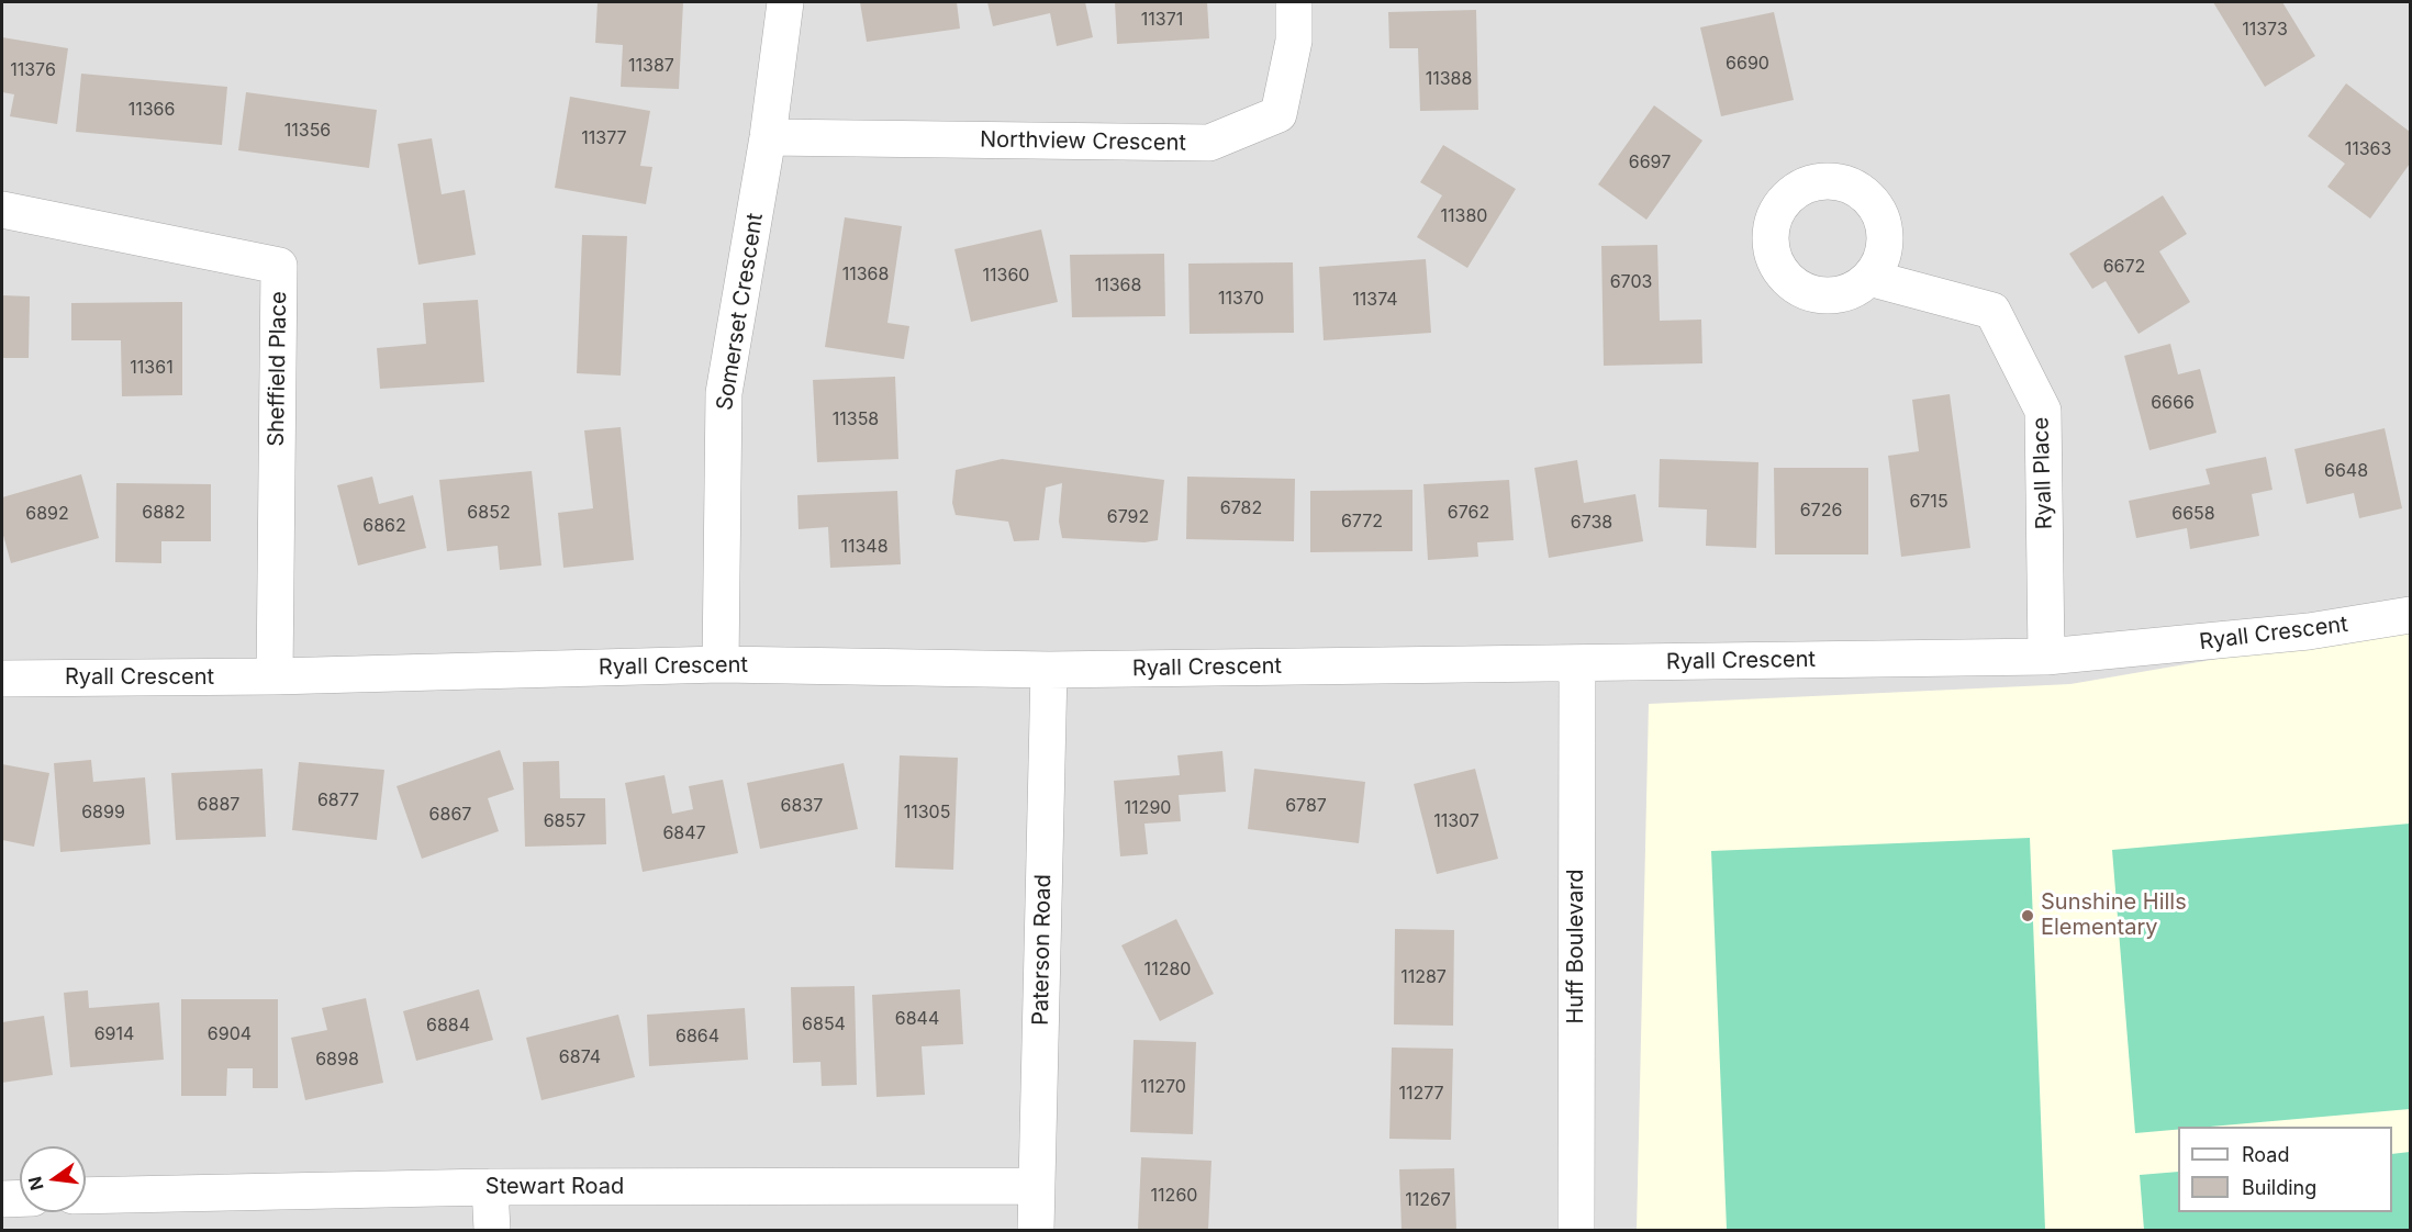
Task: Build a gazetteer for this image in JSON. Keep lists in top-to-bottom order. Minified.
{"streets":{"street":["Northview Crescent","Somerset Crescent","Sheffield Place","Ryall Place","Ryall Crescent","Huff Boulevard","Paterson Road","Stewart Road"]},"crossings":[["Northview Crescent","Somerset Crescent"],["Somerset Crescent","Ryall Crescent"],["Sheffield Place","Ryall Crescent"],["Ryall Place","Ryall Crescent"],["Ryall Crescent","Huff Boulevard"],["Ryall Crescent","Paterson Road"],["Paterson Road","Stewart Road"]],"places":["Sunshine Hills Elementary"],"house_numbers":["11371","11373","6690","11387","11376","11388","11366","11356","11377","11363","6697","11380","6672","11368","11360","6703","11368","11370","11374","11361","6666","11358","6648","6715","6782","6726","6882","6852","6762","6892","6658","6792","6772","6738","6862","11348","6877","6887","6837","6787","11290","6899","11305","6867","6857","11307","6847","11280","11287","6844","6854","6884","6914","6904","6864","6874","6898","11270","11277","11260","11267"],"legend":["Road","Building"],"north":"left"}
